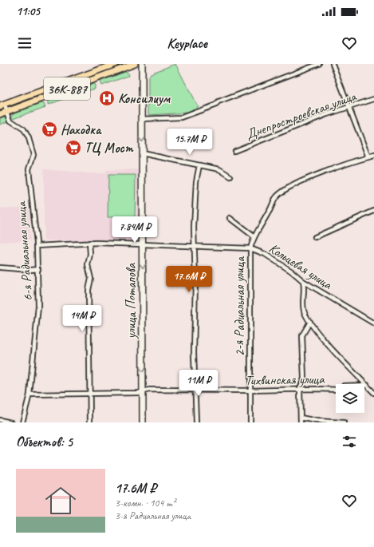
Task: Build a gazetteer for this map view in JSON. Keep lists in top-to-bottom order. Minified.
{"streets":{"main road":["36К-887"],"street":["Днепростроевская улица","6-я Радиальная улица","Кольцевая улица","улица Потапова","2-я Радиальная улица","Тихвинская улица"]},"crossings":[["36К-887","6-я Радиальная улица"],["6-я Радиальная улица","Кольцевая улица"],["6-я Радиальная улица","Тихвинская улица"],["Кольцевая улица","улица Потапова"],["Кольцевая улица","2-я Радиальная улица"],["улица Потапова","Тихвинская улица"],["2-я Радиальная улица","Тихвинская улица"]],"one_way":["улица Потапова"],"places":{"hospital":["Консилиум"],"supermarket":["Находка","ТЦ Мост"]},"page":{"status":"11:05","header":"Keyplace","price":["15.7M ₽","7.84M ₽","17.6M ₽","14M ₽","11M ₽"],"heading":"Объектов: 5","list":[{"name":"17.6M ₽","note":"3-комн. · 104 m² · 3-я Радиальная улица"}]}}
